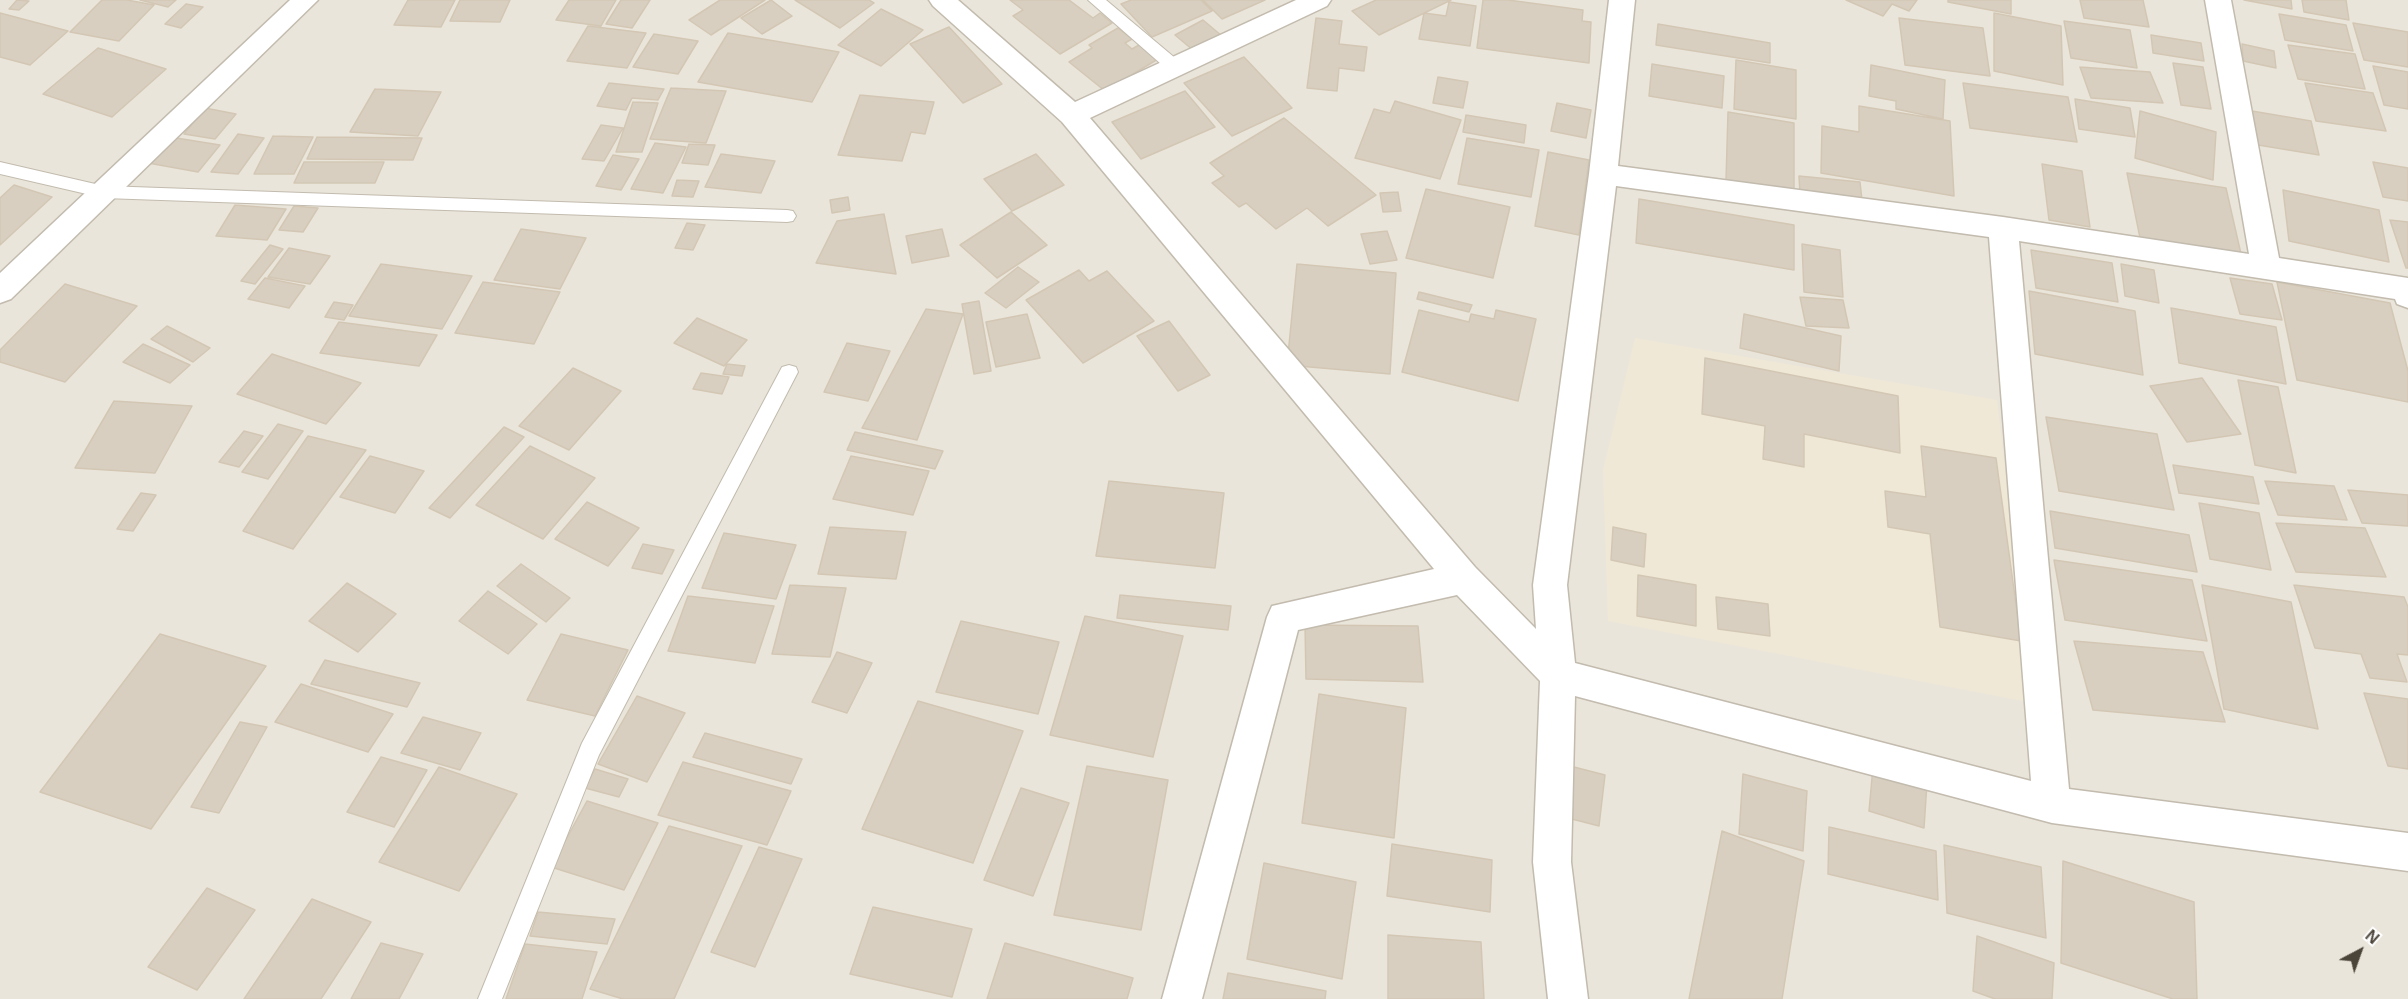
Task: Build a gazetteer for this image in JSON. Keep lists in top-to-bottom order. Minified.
{"north":"top right"}
